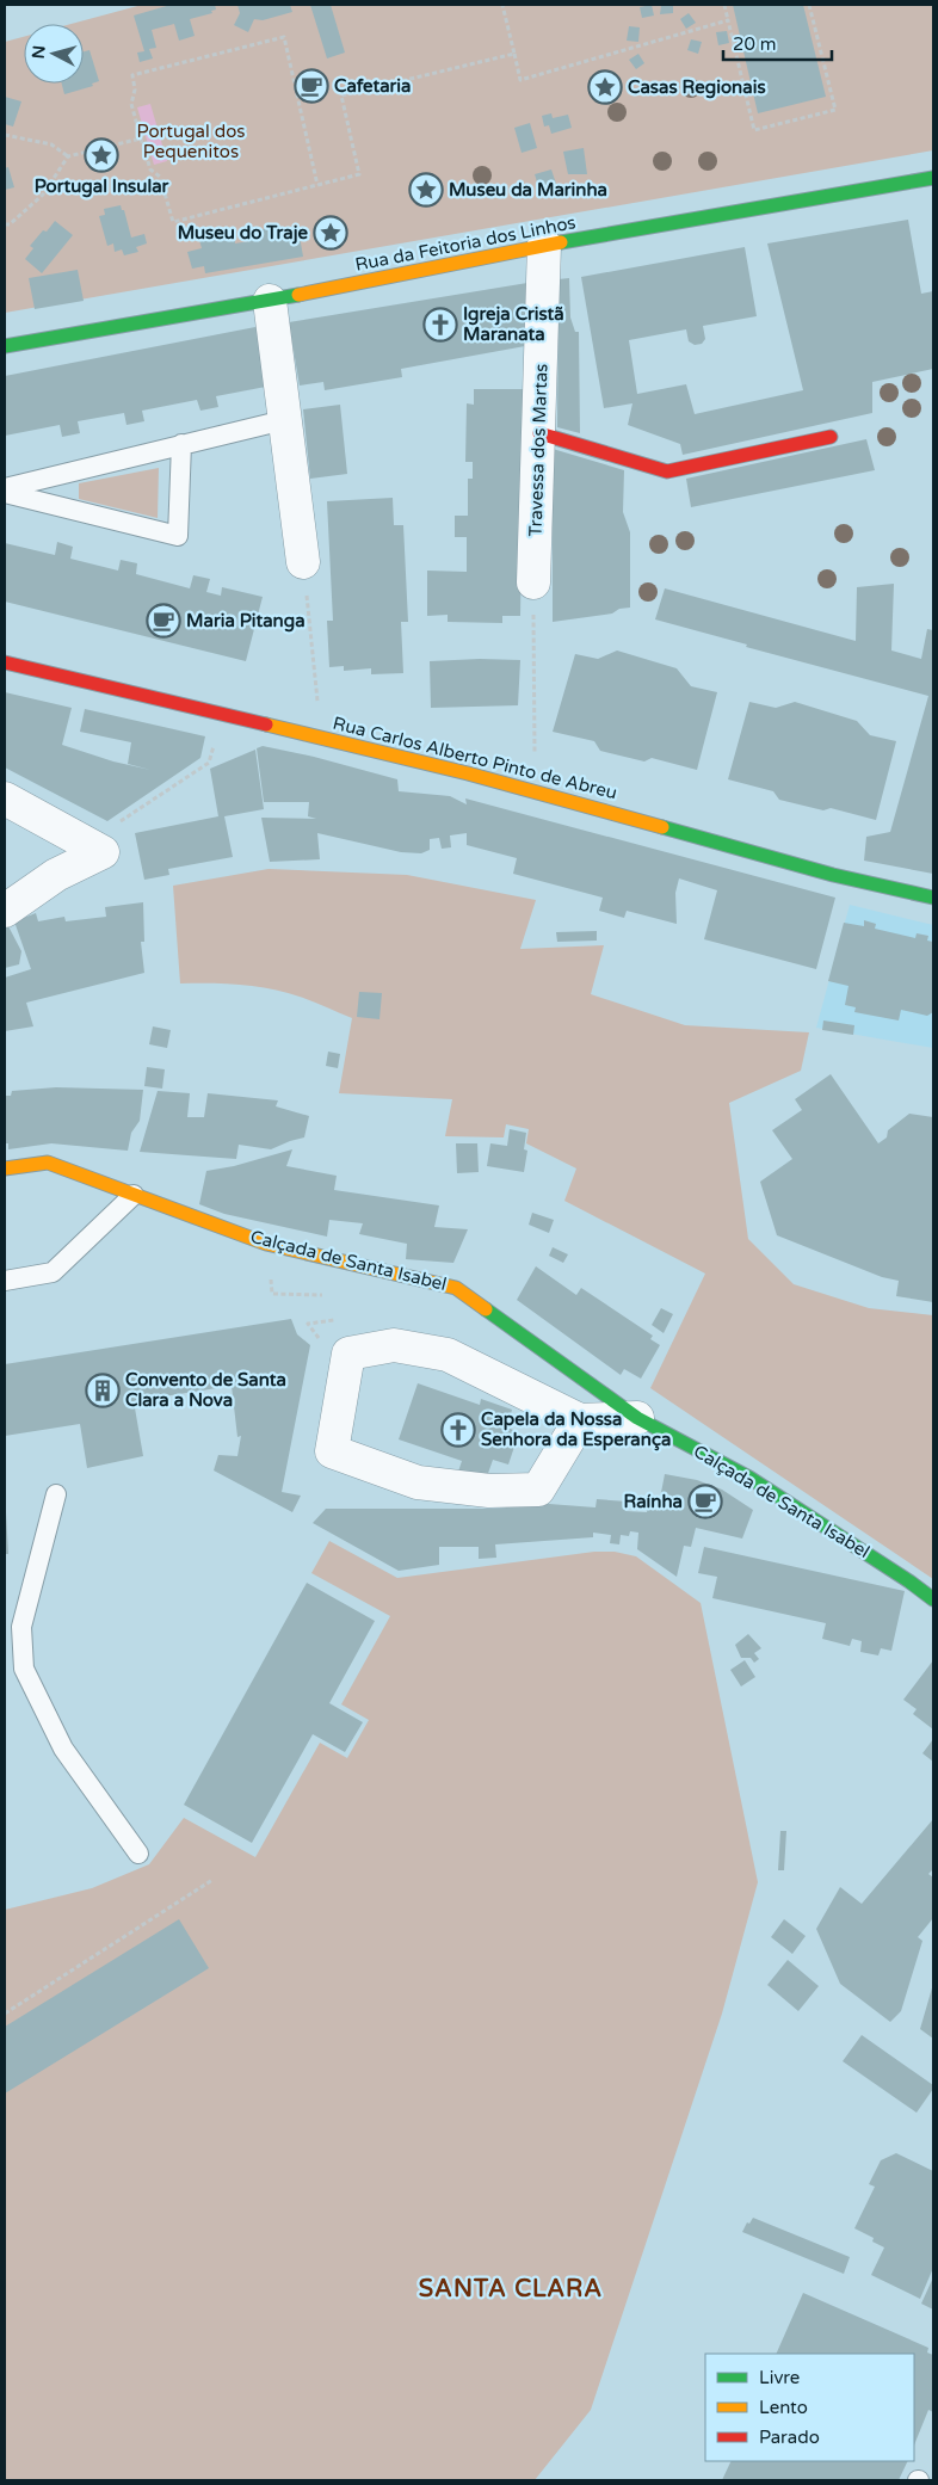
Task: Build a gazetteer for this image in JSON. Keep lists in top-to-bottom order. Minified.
{"streets":{"street":["Rua da Feitoria dos Linhos","Travessa dos Martas","Rua Carlos Alberto Pinto de Abreu","Calçada de Santa Isabel"]},"crossings":[["Rua da Feitoria dos Linhos","Travessa dos Martas"]],"districts":["SANTA CLARA"],"parks":["Portugal dos Pequenitos"],"places":{"cafe":["Cafetaria","Maria Pitanga","Raínha"],"place":["Casas Regionais","Portugal Insular","Museu da Marinha","Museu do Traje"],"church":["Igreja Cristã Maranata","Capela da Nossa Senhora da Esperança"],"building":["Convento de Santa Clara a Nova"]},"legend":["Livre","Lento","Parado"],"scale_bar":"20 m","north":"left"}
